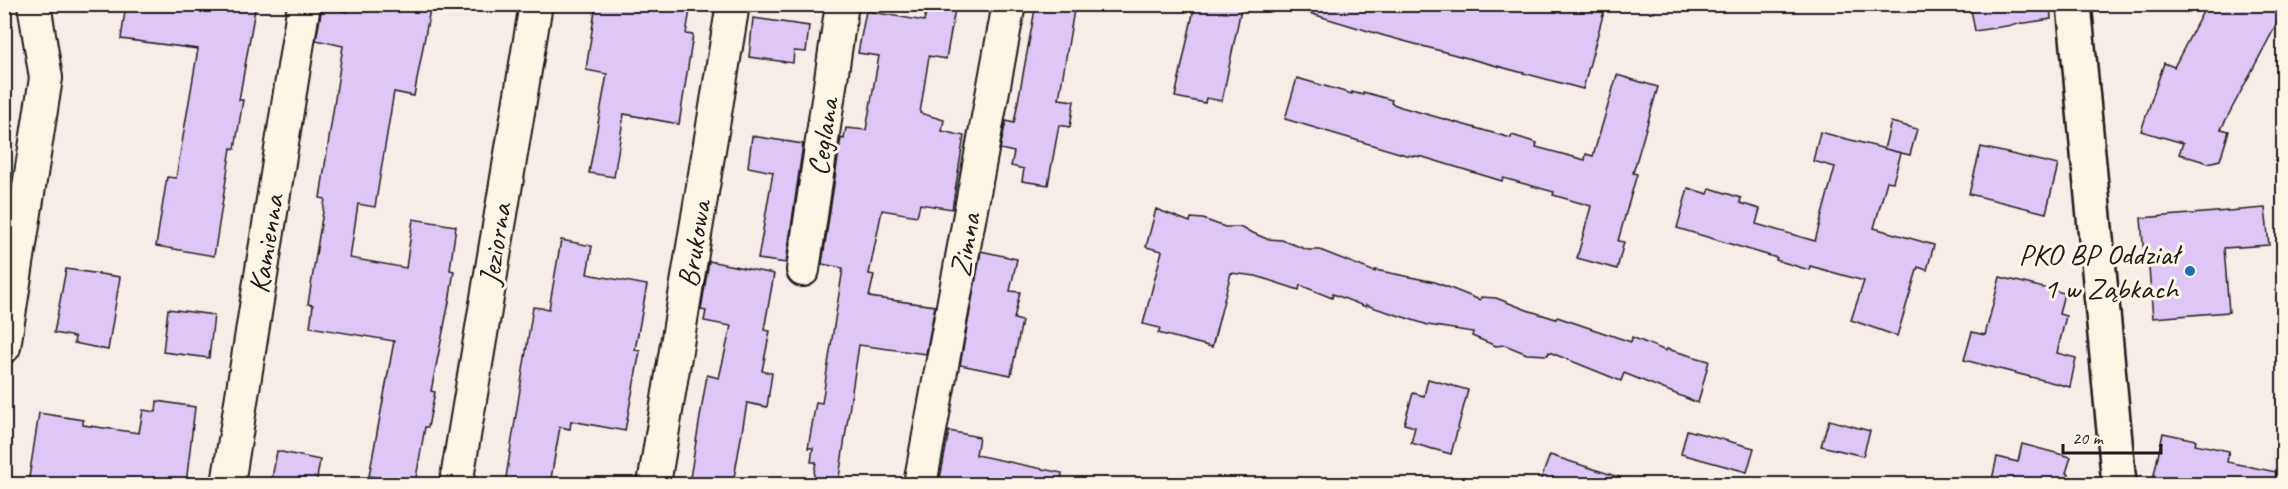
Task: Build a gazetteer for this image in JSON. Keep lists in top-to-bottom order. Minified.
{"streets":{"street":["Ceglana","Kamienna","Jeziorna","Brukowa","Zimna"]},"places":["PKO BP Oddział 1 w Ząbkach"],"scale_bar":"20 m"}
